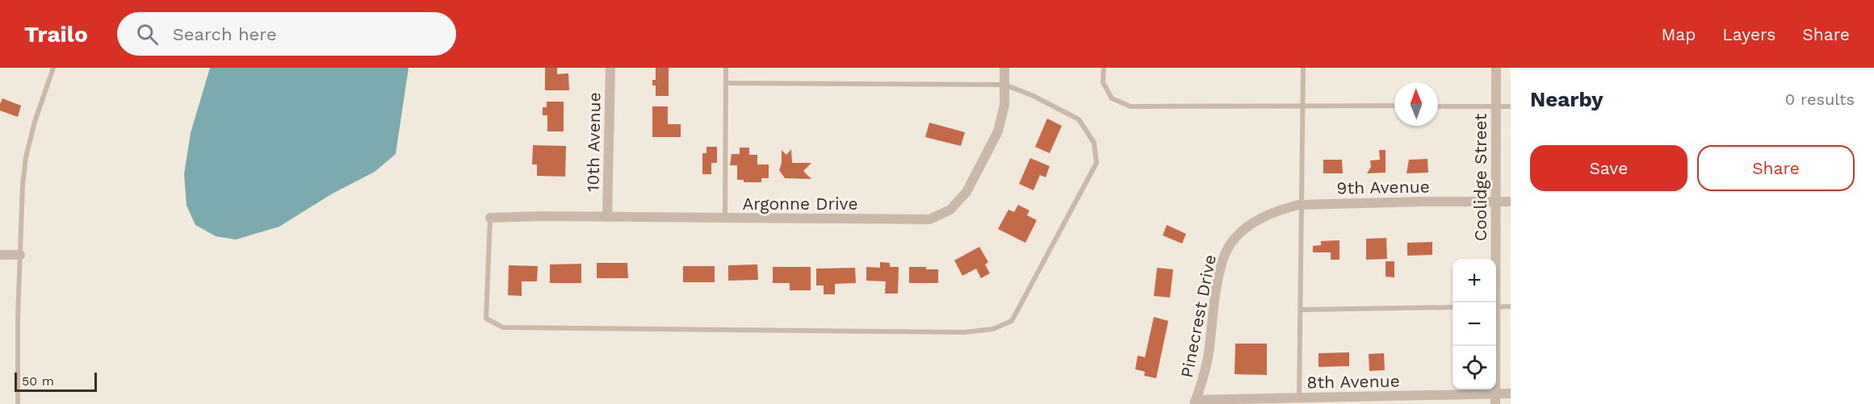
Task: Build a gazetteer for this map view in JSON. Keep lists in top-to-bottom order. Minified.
{"streets":{"street":["10th Avenue","Coolidge Street","9th Avenue","Argonne Drive","Pinecrest Drive","8th Avenue"]},"crossings":[["10th Avenue","Argonne Drive"],["Coolidge Street","9th Avenue"],["Coolidge Street","8th Avenue"],["9th Avenue","Pinecrest Drive"],["Pinecrest Drive","8th Avenue"]],"scale_bar":"50 m","north":"top","page":{"header":"Trailo","search":"Search here","nav":["Map","Layers","Share"],"heading":["Nearby","0 results"],"buttons":["Save","Share"],"map_buttons":["+","−"],"scale":"50 m"}}
